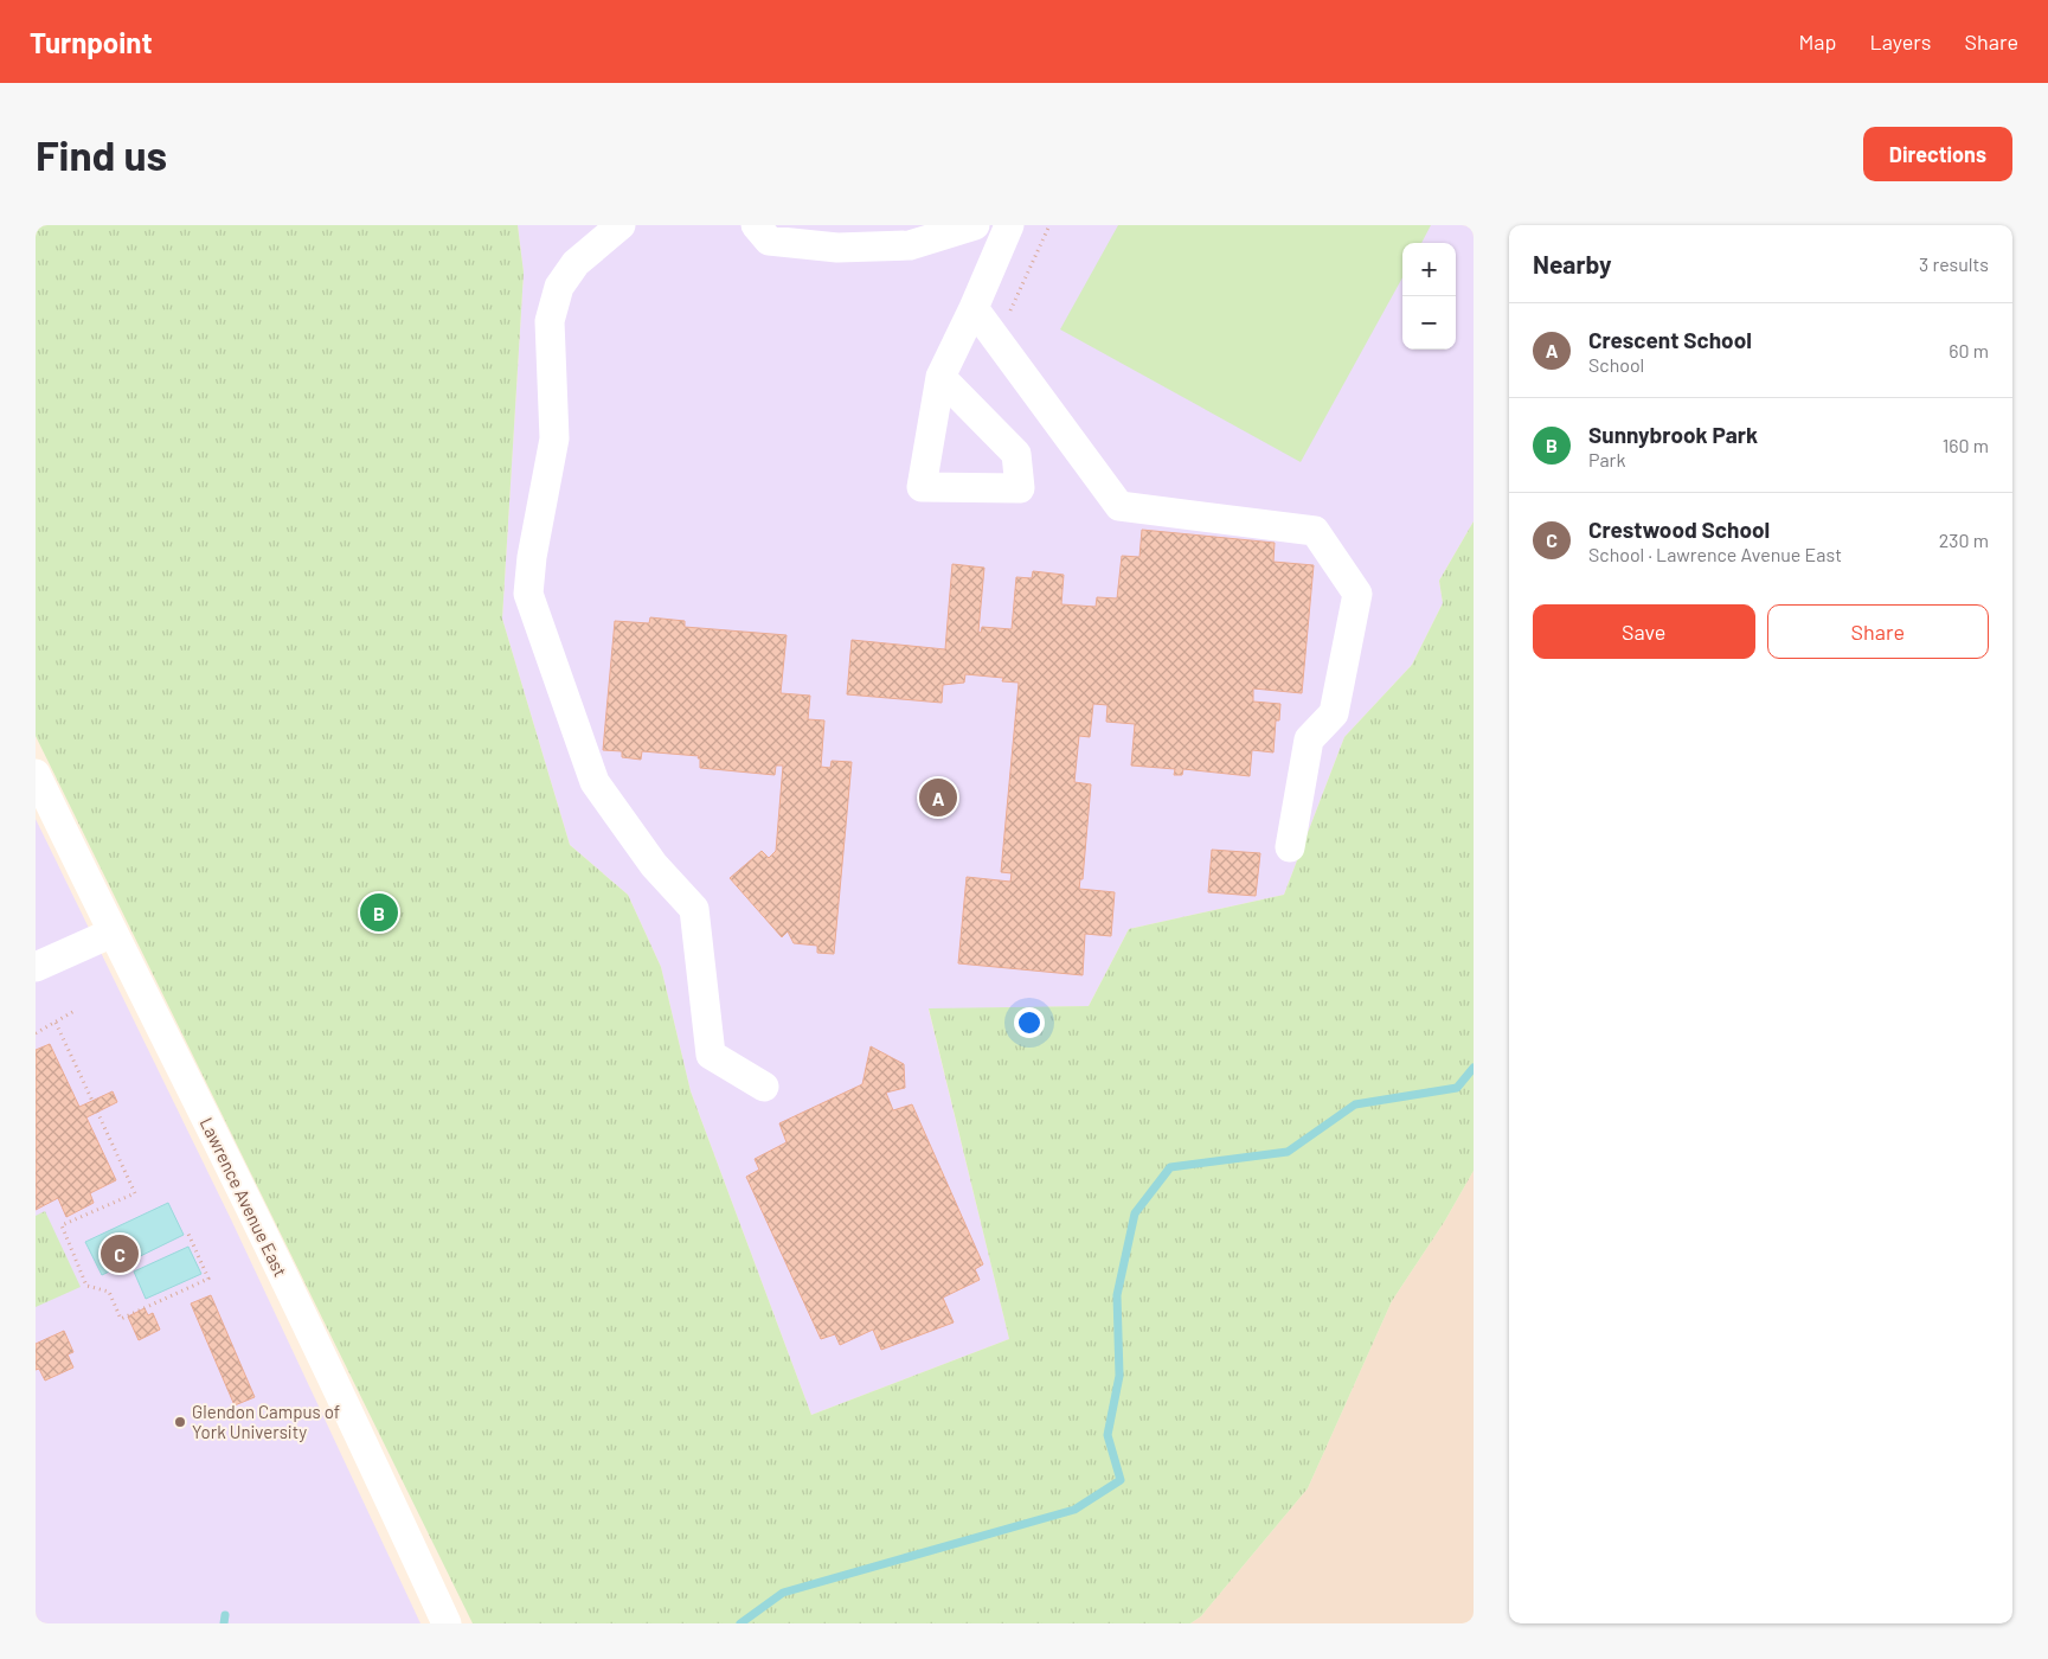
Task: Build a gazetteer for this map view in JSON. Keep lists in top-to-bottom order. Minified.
{"streets":{"street":["Lawrence Avenue East"]},"places":["Glendon Campus of York University"],"page":{"header":"Turnpoint","nav":["Map","Layers","Share"],"buttons":["Directions",["Save","Share"]],"title":"Find us","heading":["Nearby","3 results"],"map_buttons":["+","−"],"list":[{"mark":"A","name":"Crescent School","note":"School","value":"60 m"},{"mark":"B","name":"Sunnybrook Park","note":"Park","value":"160 m"},{"mark":"C","name":"Crestwood School","note":"School · Lawrence Avenue East","value":"230 m"}],"pins":["A","B","C"]}}
